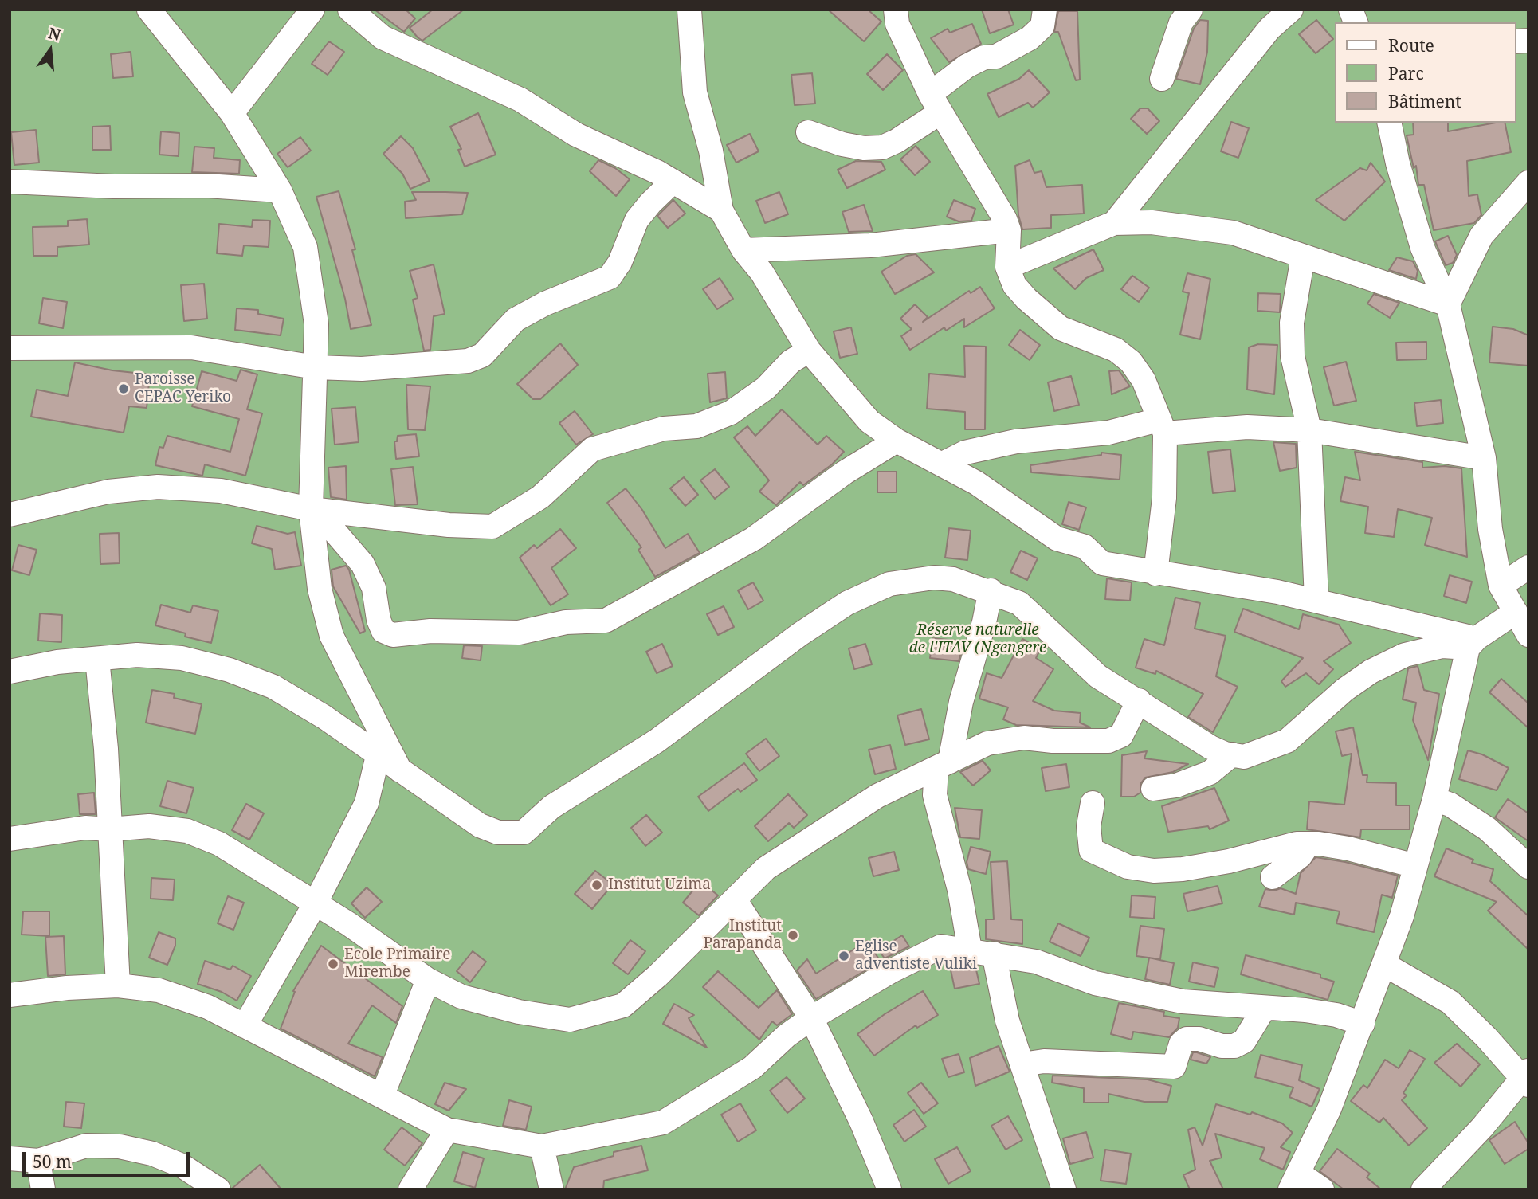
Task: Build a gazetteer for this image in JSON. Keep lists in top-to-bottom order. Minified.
{"parks":["Réserve naturelle de l'ITAV (Ngengere"],"places":["Paroisse CEPAC Yeriko","Institut Uzima","Institut Parapanda","Eglise adventiste Vuliki","Ecole Primaire Mirembe"],"legend":["Route","Parc","Bâtiment"],"scale_bar":"50 m","north":"top"}
